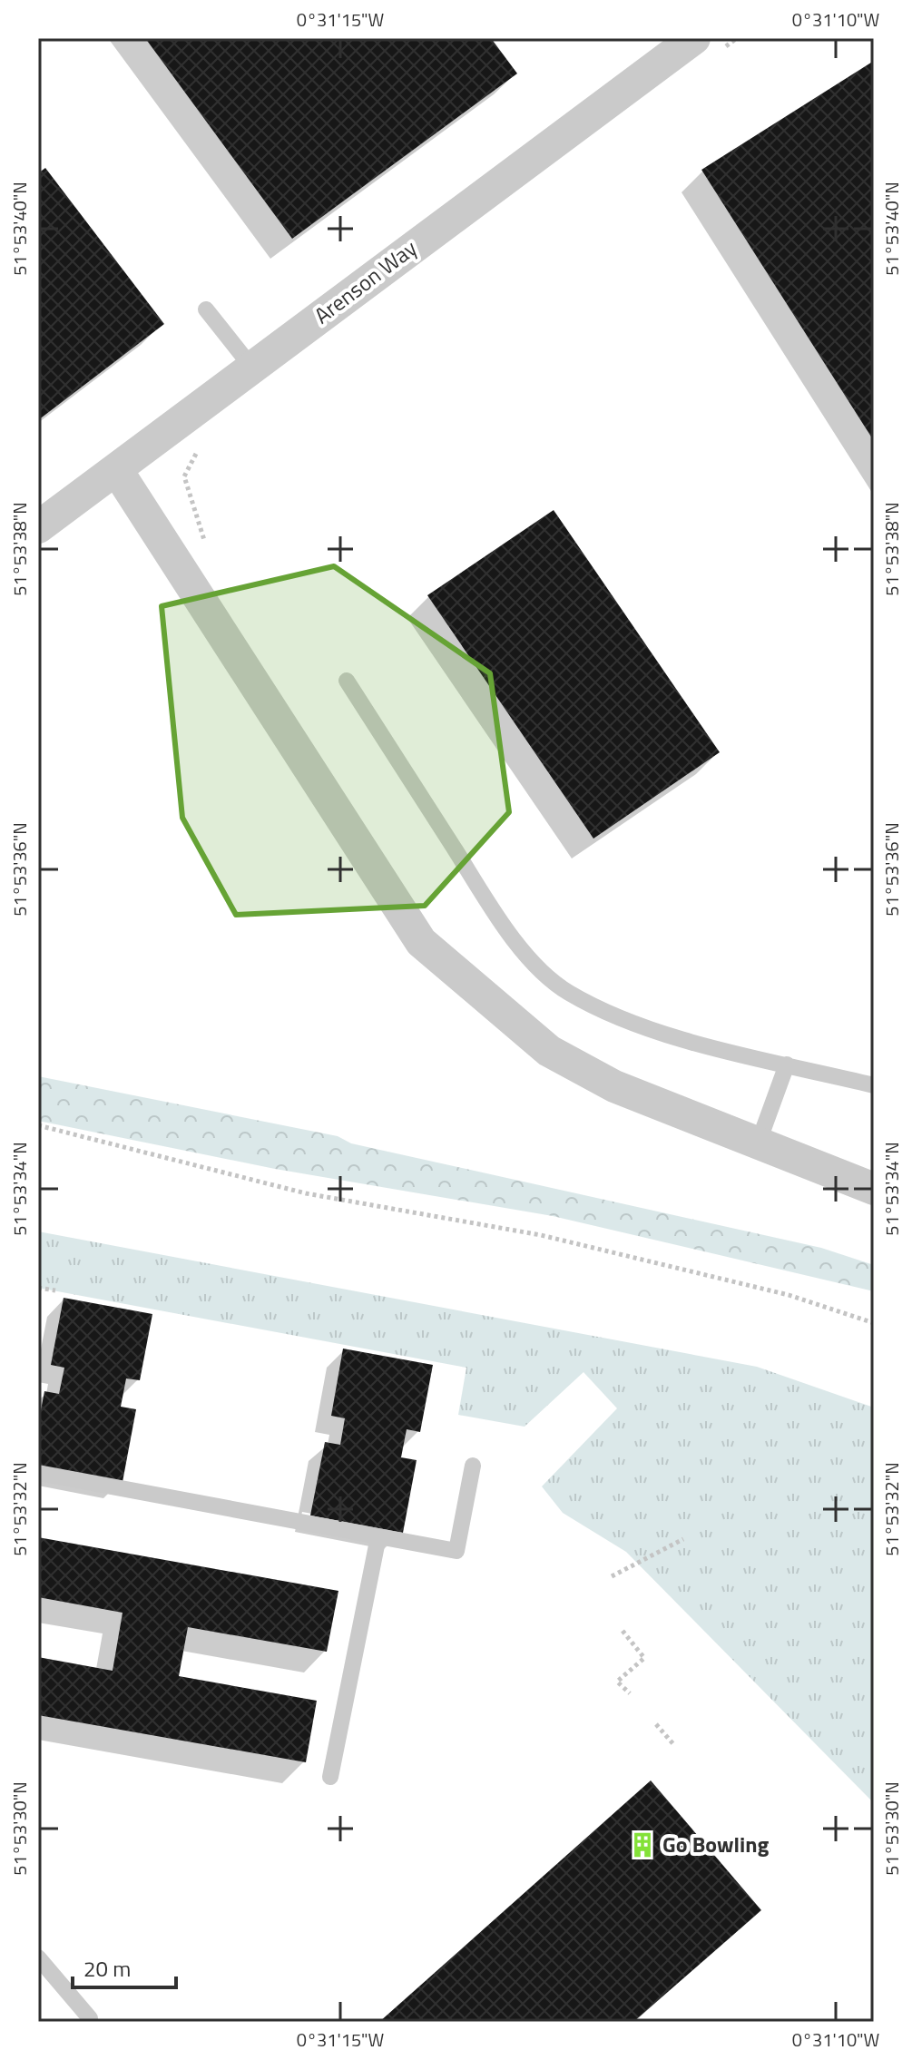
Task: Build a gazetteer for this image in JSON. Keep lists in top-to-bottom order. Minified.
{"streets":{"street":["Arenson Way"]},"places":{"building":["Go Bowling"]},"scale_bar":"20 m","coordinates":["0°31'15\"W","0°31'10\"W","51°53'40\"N","51°53'38\"N","51°53'36\"N","51°53'34\"N","51°53'32\"N","51°53'30\"N"]}
